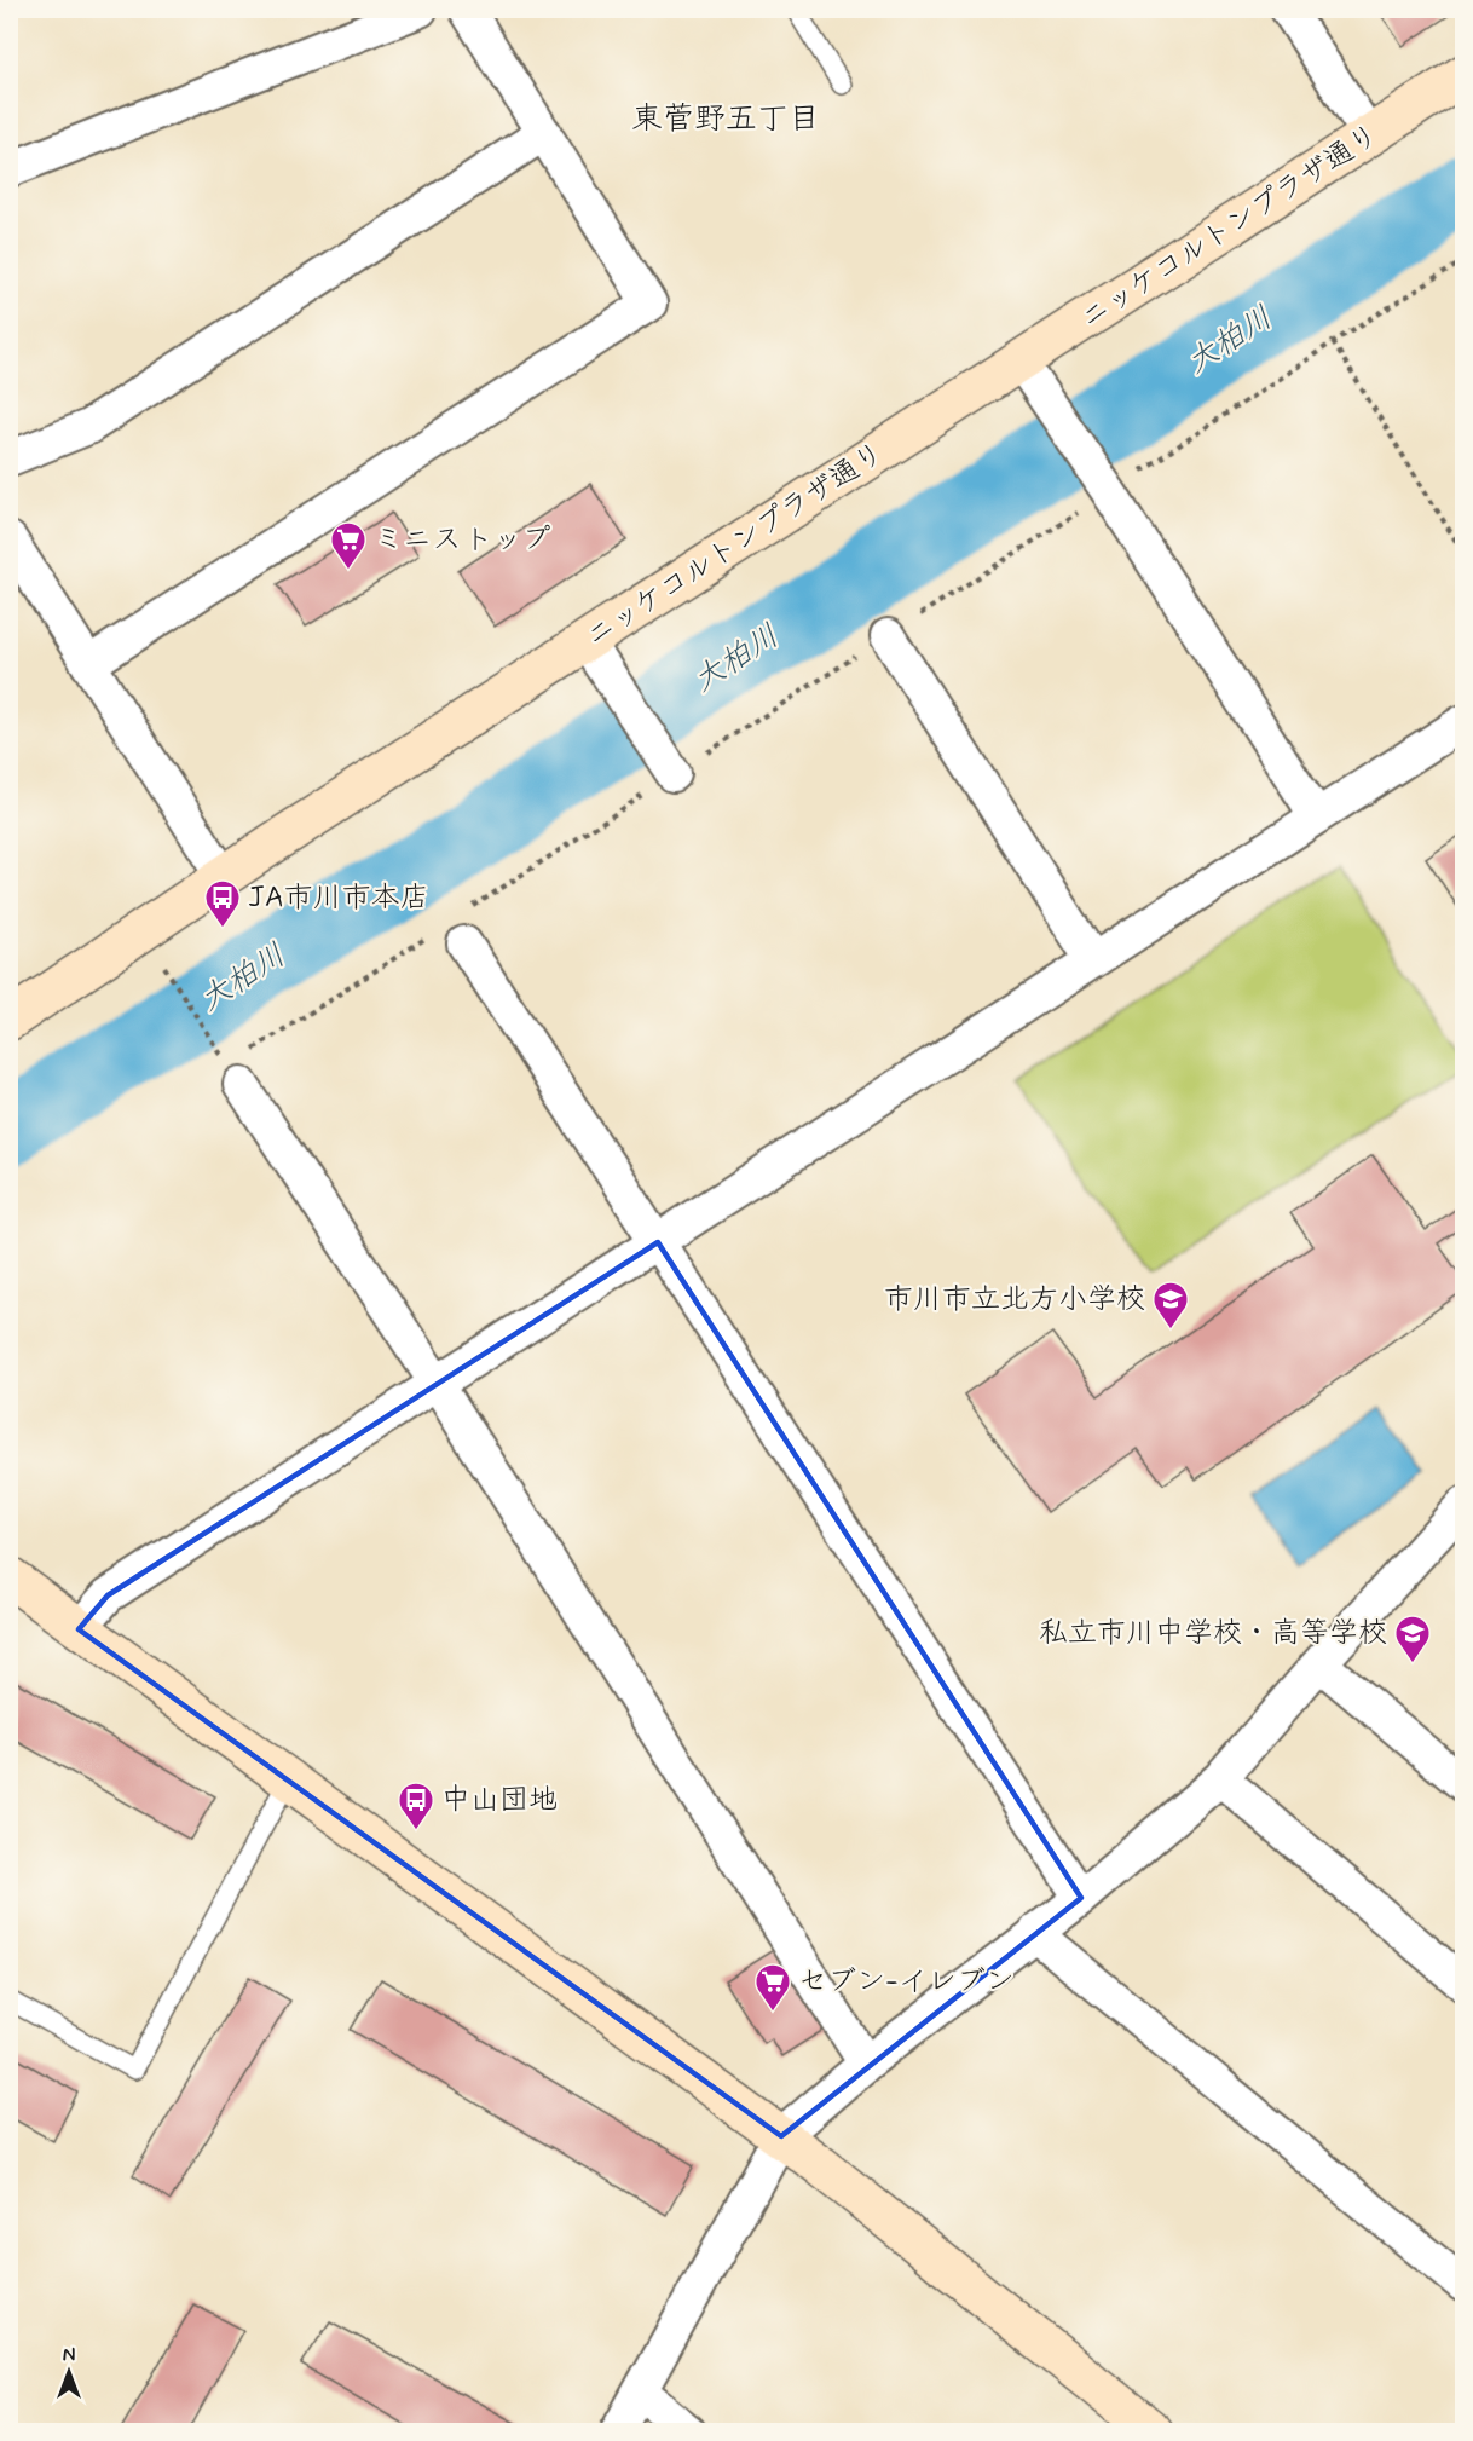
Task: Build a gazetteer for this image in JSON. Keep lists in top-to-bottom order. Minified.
{"streets":{"street":["ニッケコルトンプラザ通り"]},"districts":["東菅野五丁目"],"water":["大柏川"],"places":{"supermarket":["ミニストップ","セブン-イレブン"],"bus stop":["JA市川市本店","中山団地"],"school or university":["市川市立北方小学校","私立市川中学校・高等学校"]},"north":"top"}
